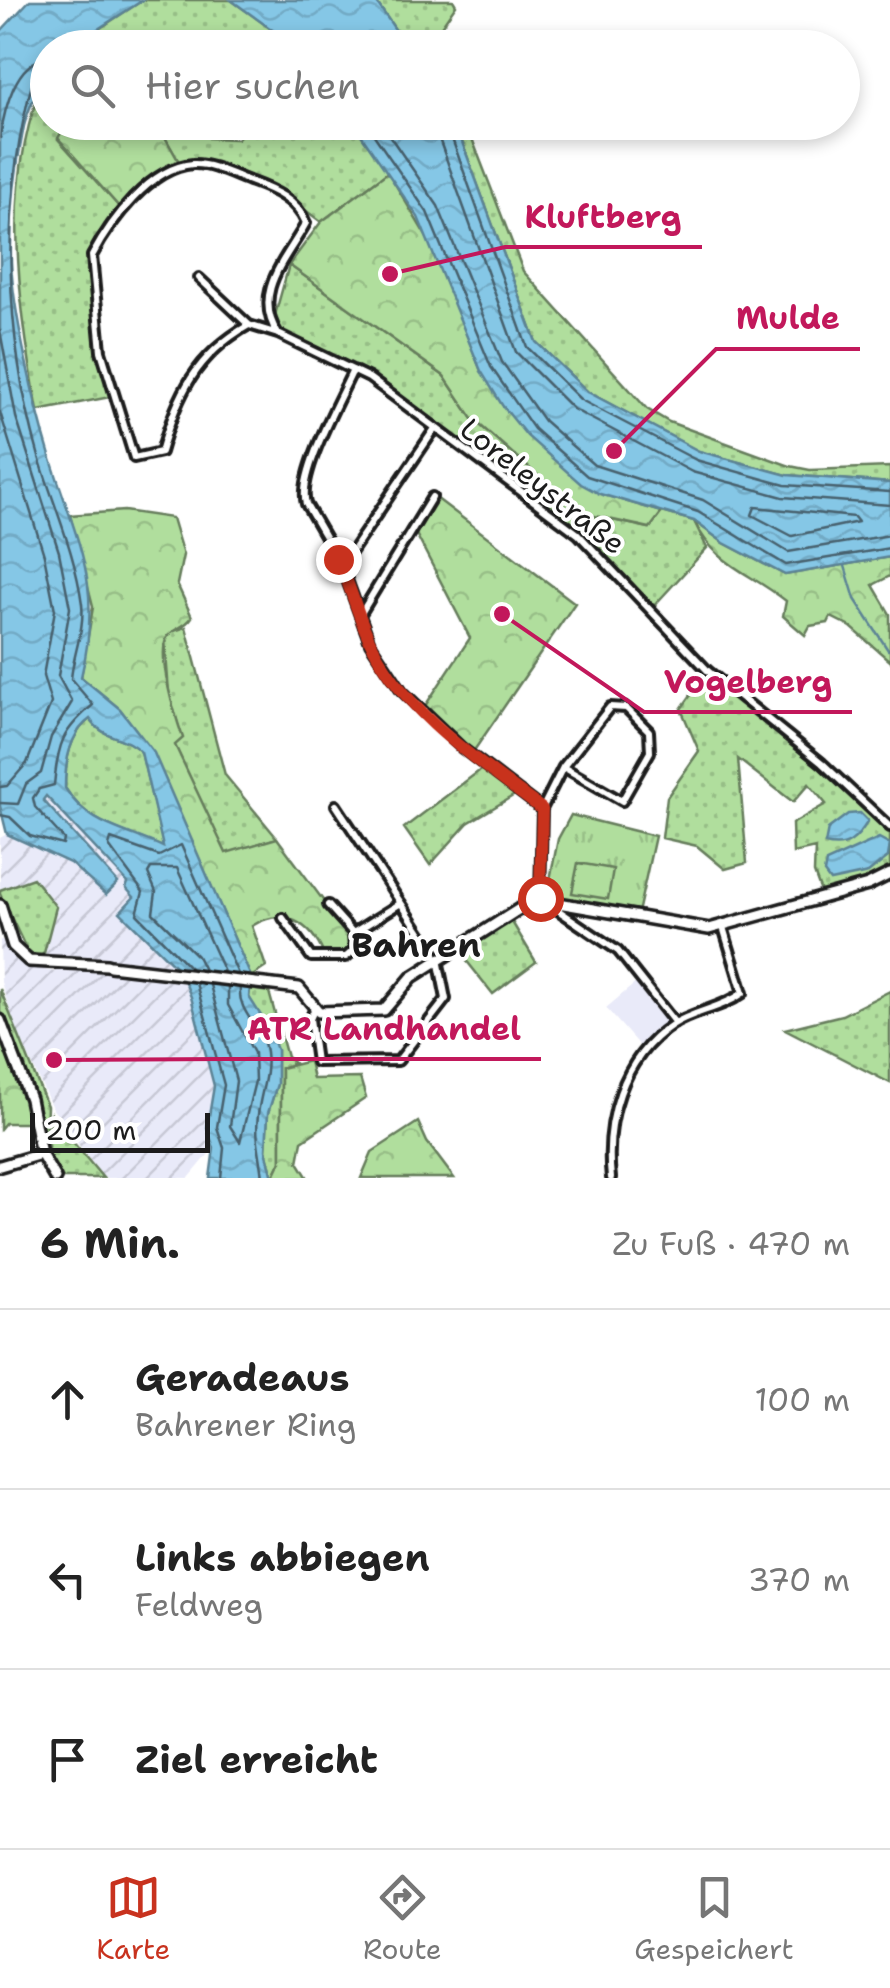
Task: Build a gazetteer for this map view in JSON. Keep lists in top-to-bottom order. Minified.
{"streets":{"street":["Loreleystraße"]},"districts":["Bahren"],"places":["Kluftberg","Mulde","Vogelberg","ATR Landhandel"],"scale_bar":"200 m","page":{"search":"Hier suchen","scale":"200 m","heading":["6 Min.","Zu Fuß · 470 m"],"list":[["Geradeaus","Bahrener Ring","100 m"],["Links abbiegen","Feldweg","370 m"],"Ziel erreicht"],"nav":["Karte","Route","Gespeichert"]}}
